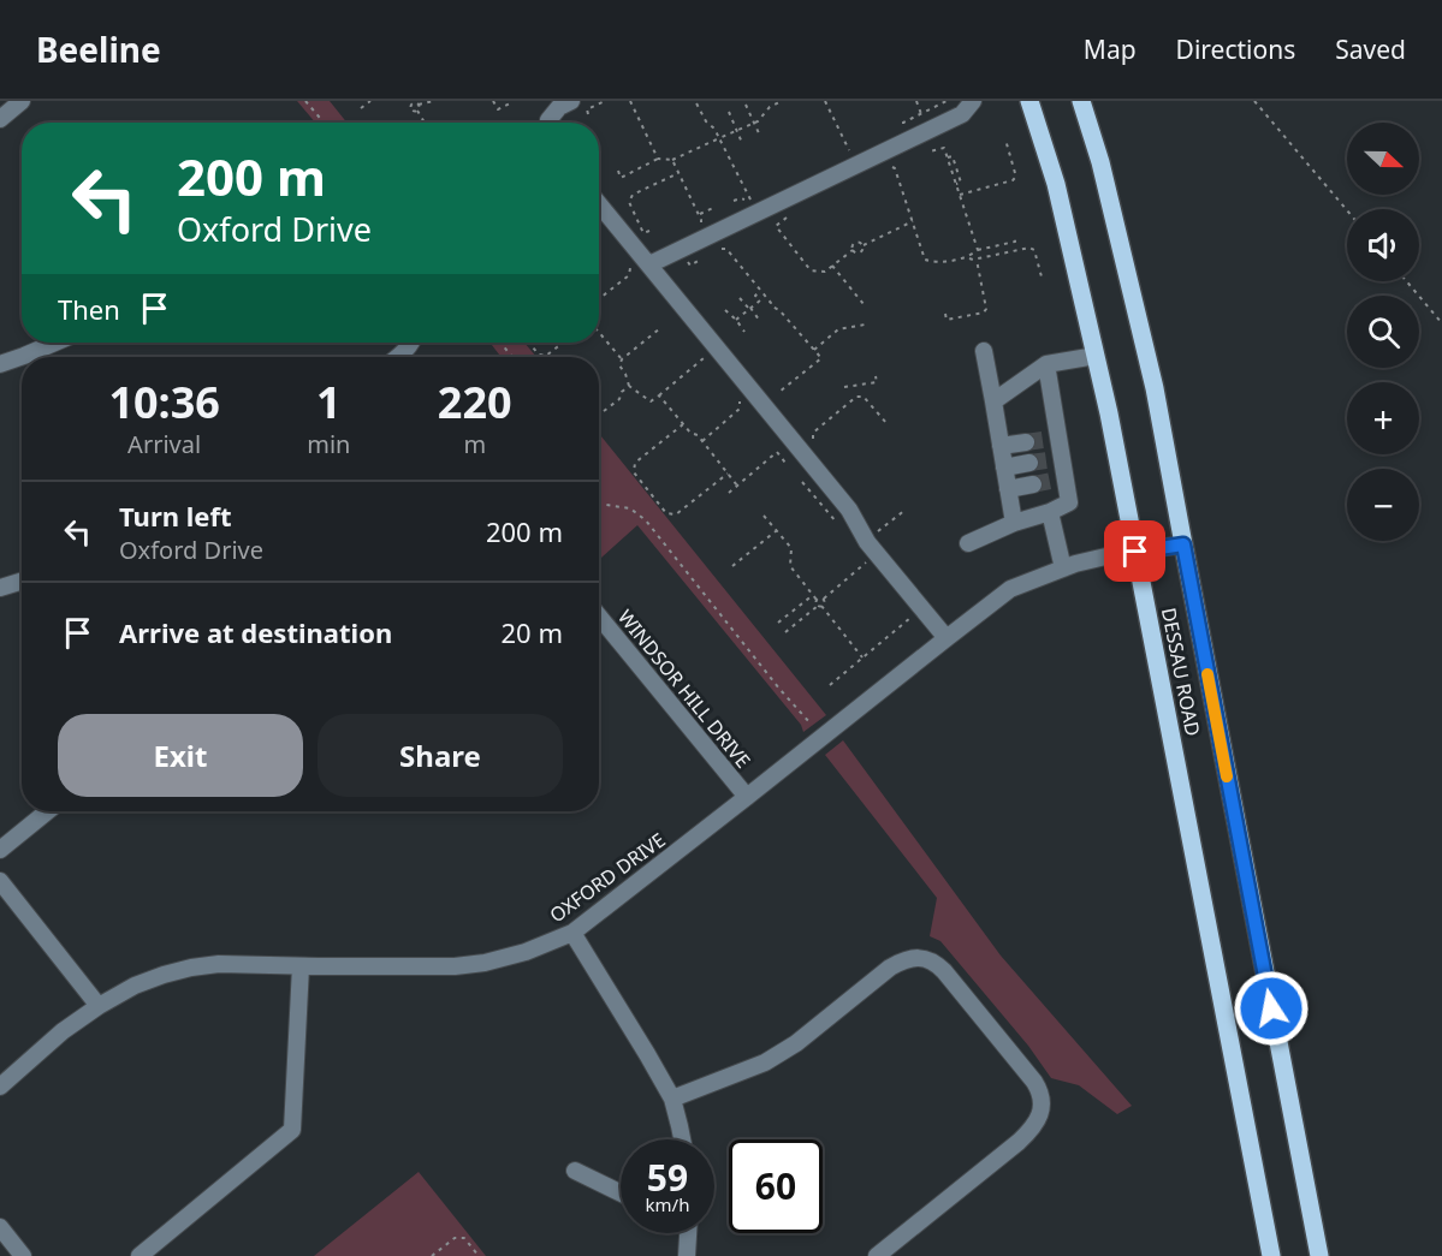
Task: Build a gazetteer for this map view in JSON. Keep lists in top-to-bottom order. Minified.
{"streets":{"main road":["DESSAU ROAD"],"street":["WINDSOR HILL DRIVE","OXFORD DRIVE"]},"crossings":[["DESSAU ROAD","OXFORD DRIVE"],["WINDSOR HILL DRIVE","OXFORD DRIVE"]],"north":"right","page":{"header":"Beeline","nav":["Map","Directions","Saved"],"map_buttons":["+","−"],"turn":["200 m","Oxford Drive"],"then":"Then","eta":["10:36","Arrival","1","min","220","m"],"list":[{"name":"Turn left","note":"Oxford Drive","value":"200 m"},{"name":"Arrive at destination","value":"20 m"}],"buttons":["Exit","Share"],"speed":"59 km/h","limit":"60"}}
